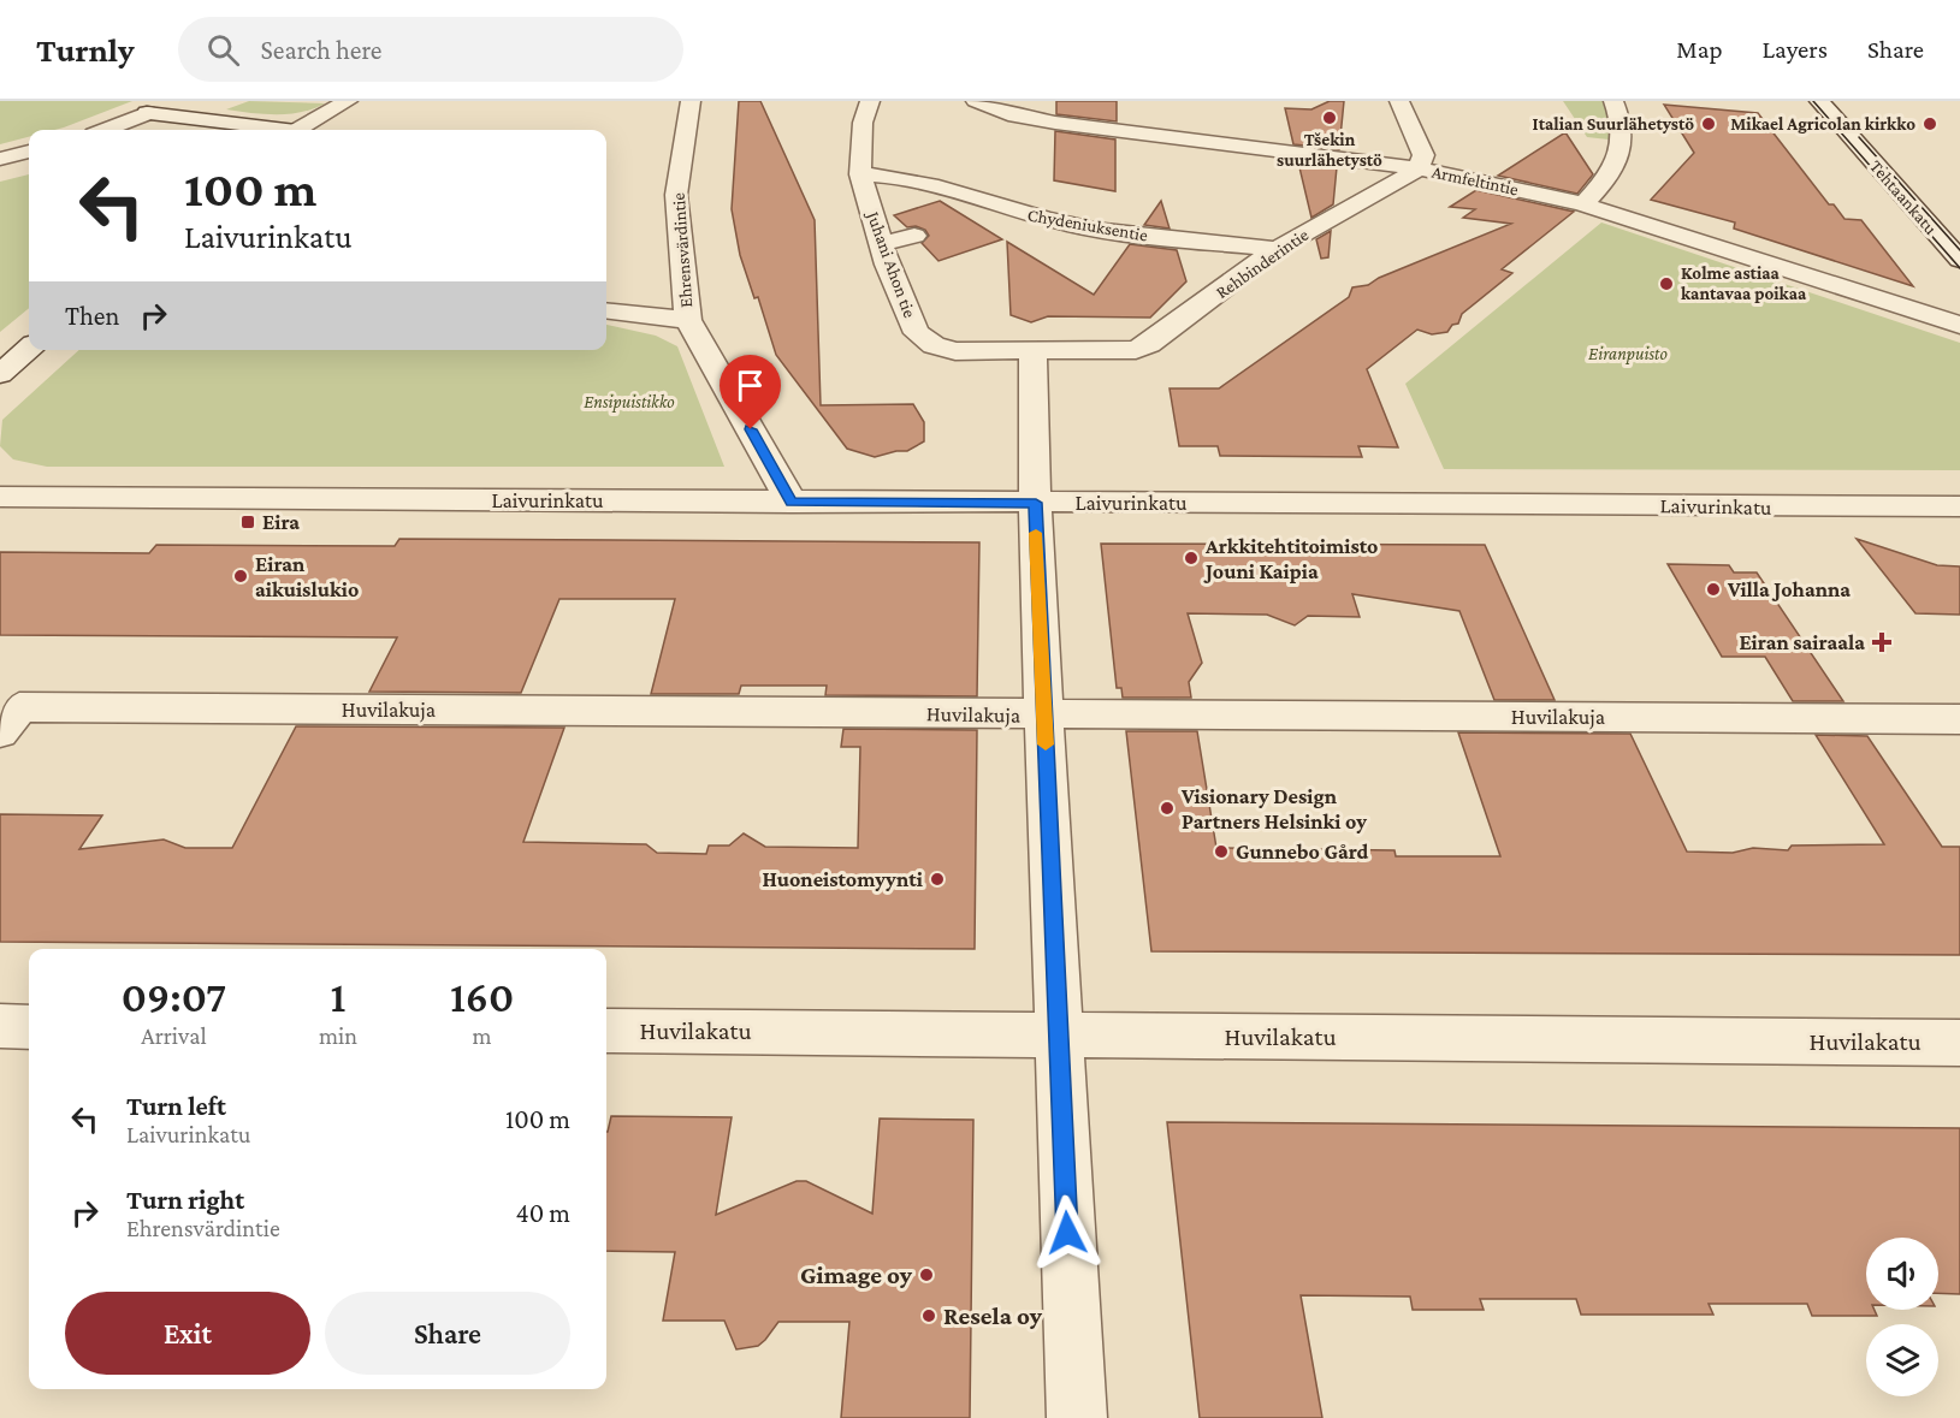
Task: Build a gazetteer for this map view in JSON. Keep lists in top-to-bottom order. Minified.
{"streets":{"street":["Armfeltintie","Tehtaankatu","Chydeniuksentie","Ehrensvärdintie","Rehbinderintie","Juhani Ahon tie","Laivurinkatu","Huvilakuja","Huvilakatu"]},"crossings":[["Armfeltintie","Rehbinderintie"],["Chydeniuksentie","Rehbinderintie"],["Chydeniuksentie","Juhani Ahon tie"],["Ehrensvärdintie","Laivurinkatu"],["Rehbinderintie","Juhani Ahon tie"]],"parks":["Eiranpuisto","Ensipuistikko"],"places":{"other":["Tšekin suurlähetystö","Italian Suurlähetystö","Mikael Agricolan kirkko","Kolme astiaa kantavaa poikaa","Arkkitehtitoimisto Jouni Kaipia","Eiran aikuislukio","Villa Johanna","Visionary Design Partners Helsinki oy","Gunnebo Gård","Huoneistomyynti","Gimage oy","Resela oy"],"transit":["Eira"],"health":["Eiran sairaala"]},"page":{"header":"Turnly","search":"Search here","nav":["Map","Layers","Share"],"turn":["100 m","Laivurinkatu"],"then":"Then","eta":["09:07","Arrival","1","min","160","m"],"list":[{"name":"Turn left","note":"Laivurinkatu","value":"100 m"},{"name":"Turn right","note":"Ehrensvärdintie","value":"40 m"}],"buttons":["Exit","Share"]}}
